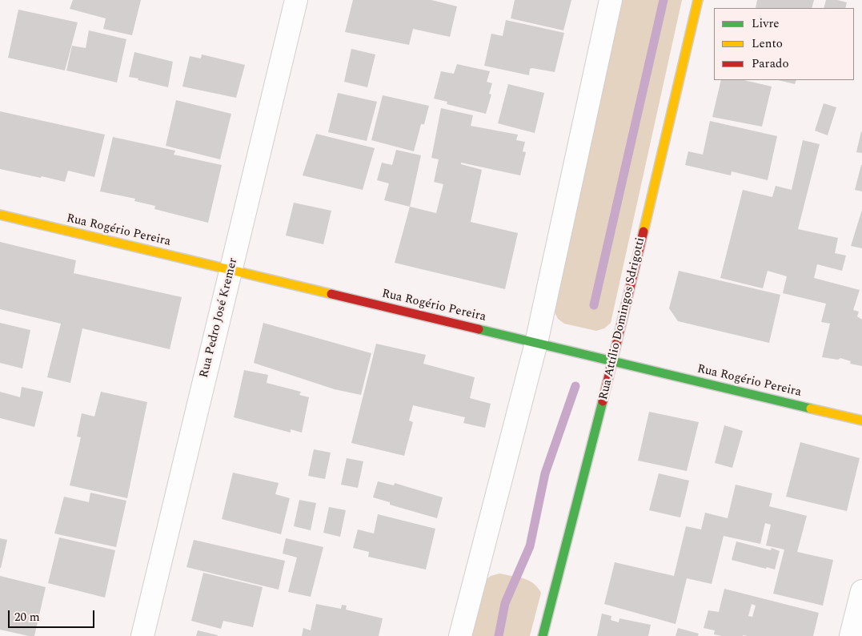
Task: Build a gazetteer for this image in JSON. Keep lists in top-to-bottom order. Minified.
{"streets":{"street":["Rua Rogério Pereira","Rua Pedro José Kremer","Rua Attílio Domingos Sdrigotti"]},"crossings":[["Rua Rogério Pereira","Rua Pedro José Kremer"],["Rua Rogério Pereira","Rua Attílio Domingos Sdrigotti"]],"legend":["Livre","Lento","Parado"],"scale_bar":"20 m"}
